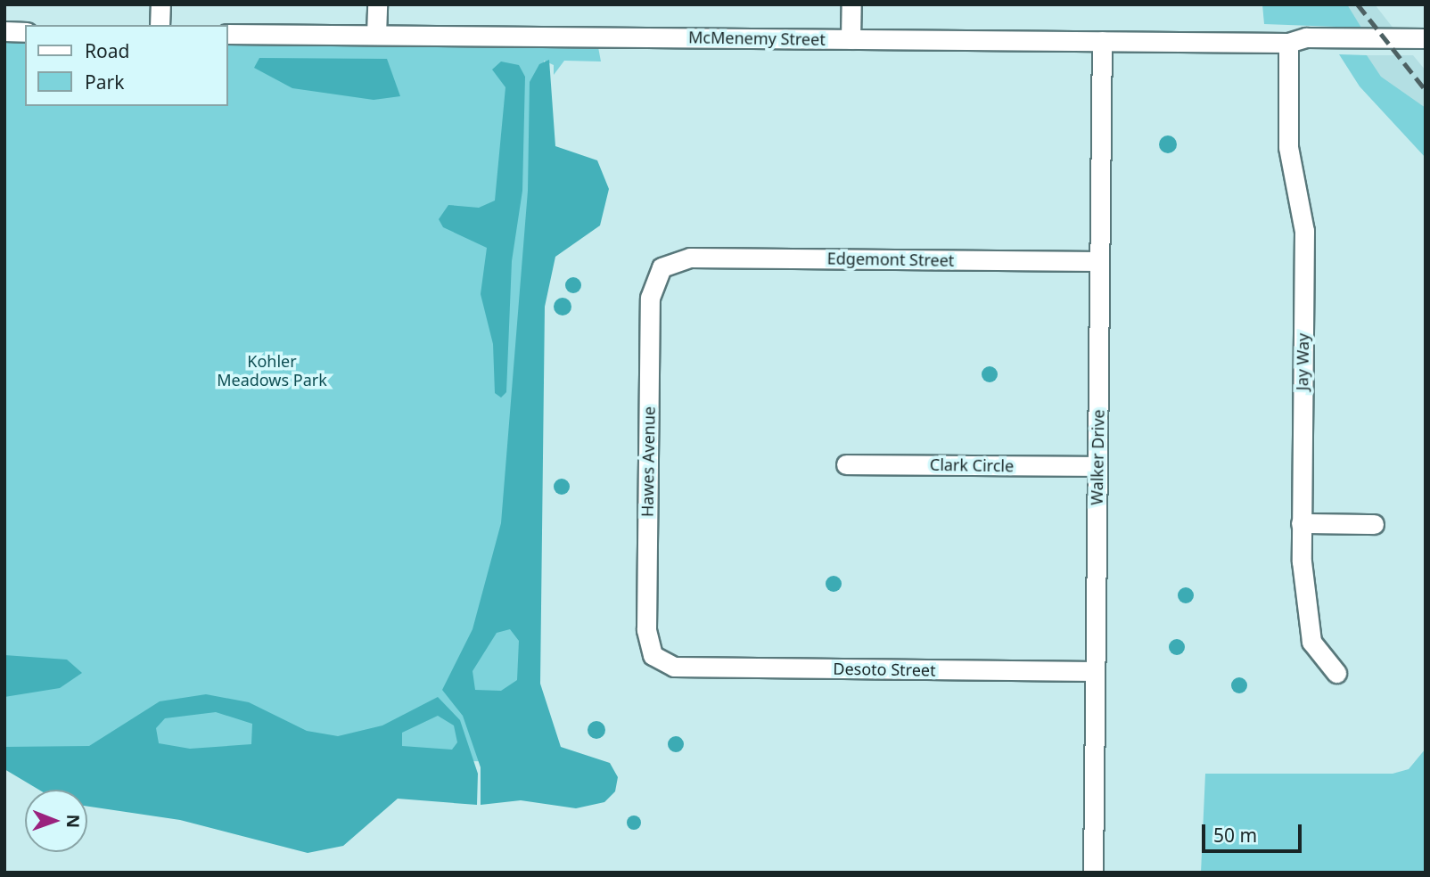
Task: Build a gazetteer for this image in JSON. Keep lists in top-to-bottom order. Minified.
{"streets":{"street":["McMenemy Street","Edgemont Street","Jay Way","Walker Drive","Hawes Avenue","Clark Circle","Desoto Street"]},"crossings":[["McMenemy Street","Jay Way"],["McMenemy Street","Walker Drive"],["Edgemont Street","Walker Drive"],["Edgemont Street","Hawes Avenue"],["Walker Drive","Clark Circle"],["Walker Drive","Desoto Street"],["Hawes Avenue","Desoto Street"]],"parks":["Kohler Meadows Park"],"legend":["Road","Park"],"scale_bar":"50 m","north":"right"}
